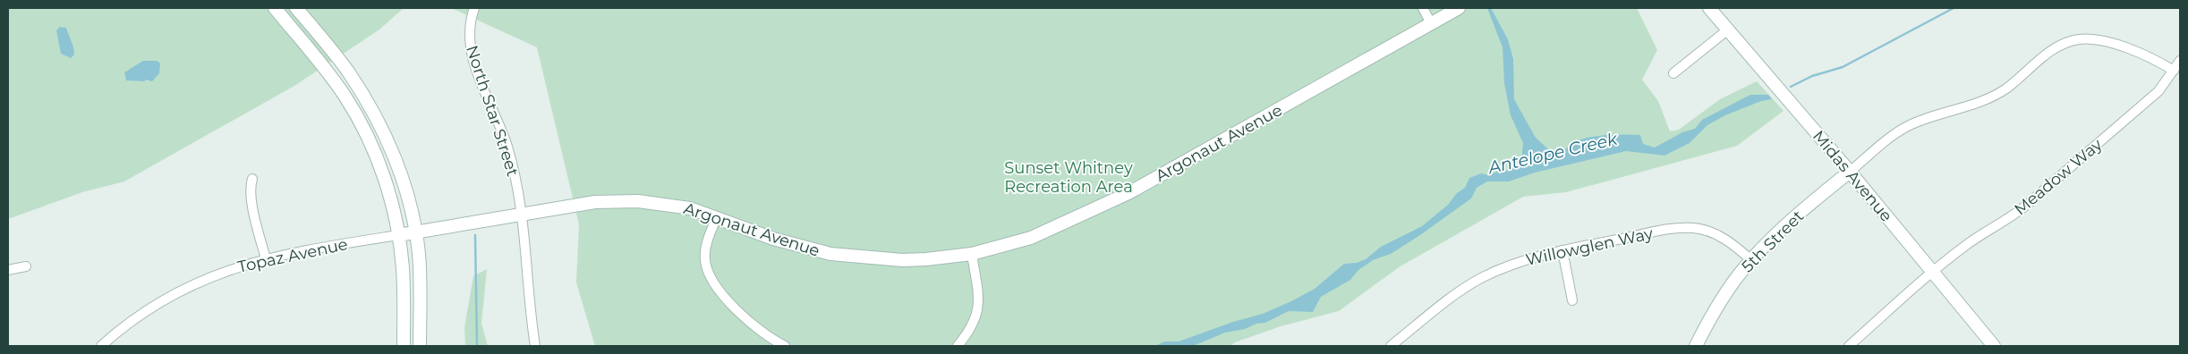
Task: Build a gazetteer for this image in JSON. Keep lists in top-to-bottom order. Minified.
{"streets":{"street":["North Star Street","Argonaut Avenue","Midas Avenue","Meadow Way","5th Street","Willowglen Way","Topaz Avenue"]},"crossings":[["North Star Street","Argonaut Avenue"],["Argonaut Avenue","Topaz Avenue"],["Midas Avenue","Meadow Way"],["Midas Avenue","5th Street"],["5th Street","Willowglen Way"]],"water":["Antelope Creek"],"parks":["Sunset Whitney Recreation Area"]}
